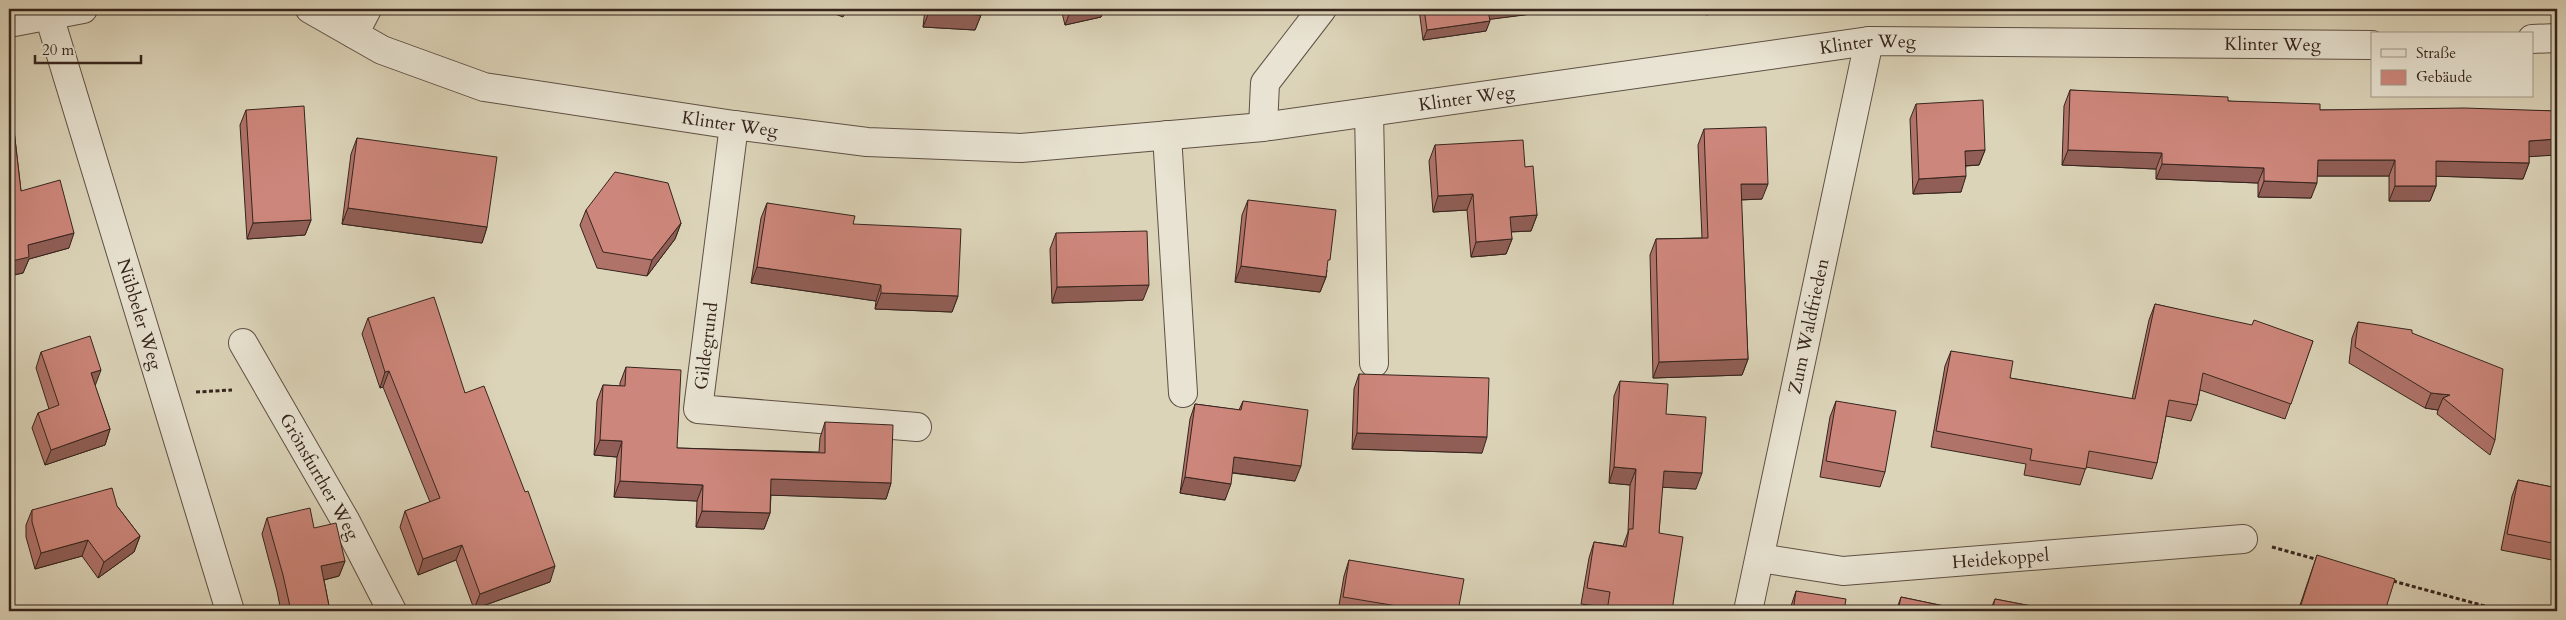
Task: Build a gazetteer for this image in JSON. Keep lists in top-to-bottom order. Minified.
{"streets":{"street":["Klinter Weg","Nübbeler Weg","Zum Waldfrieden","Gildegrund","Grönsfurther Weg","Heidekoppel"]},"crossings":[["Klinter Weg","Zum Waldfrieden"],["Klinter Weg","Gildegrund"],["Zum Waldfrieden","Heidekoppel"]],"legend":["Straße","Gebäude"],"scale_bar":"20 m"}
